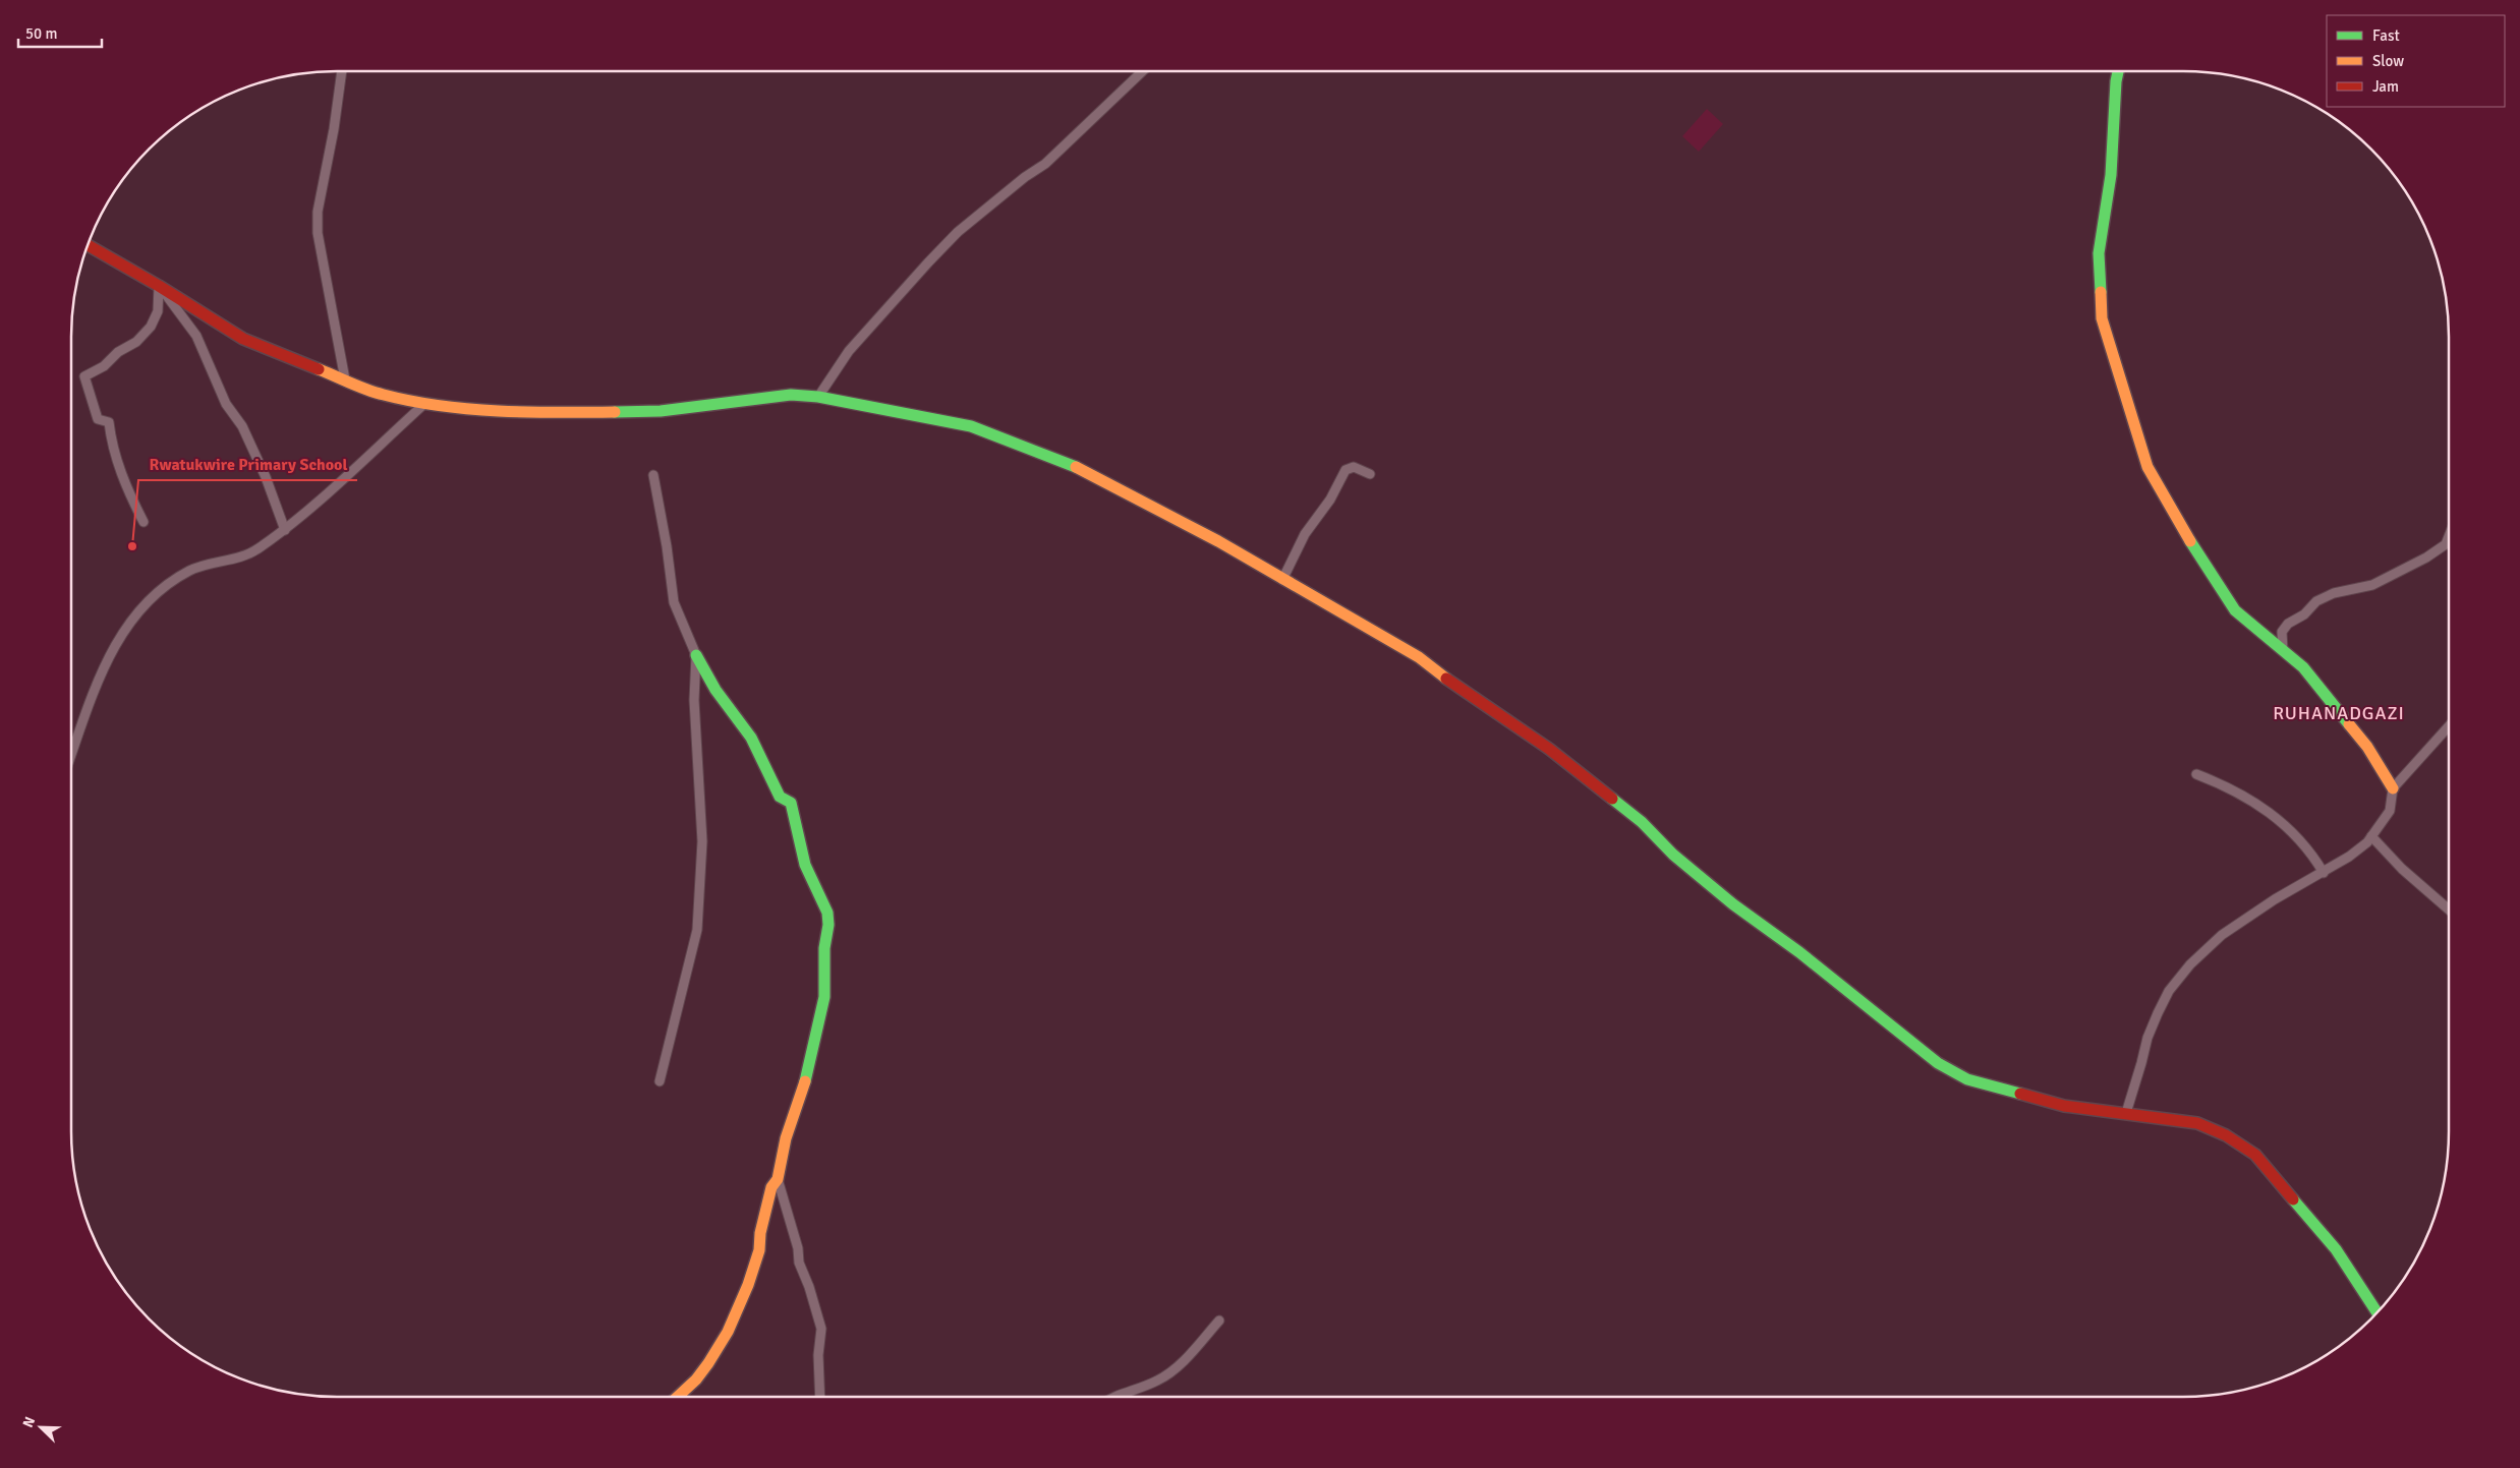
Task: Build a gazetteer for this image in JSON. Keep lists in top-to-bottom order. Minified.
{"districts":["RUHANADGAZI"],"places":["Rwatukwire Primary School"],"legend":["Fast","Slow","Jam"],"scale_bar":"50 m","north":"top left"}
